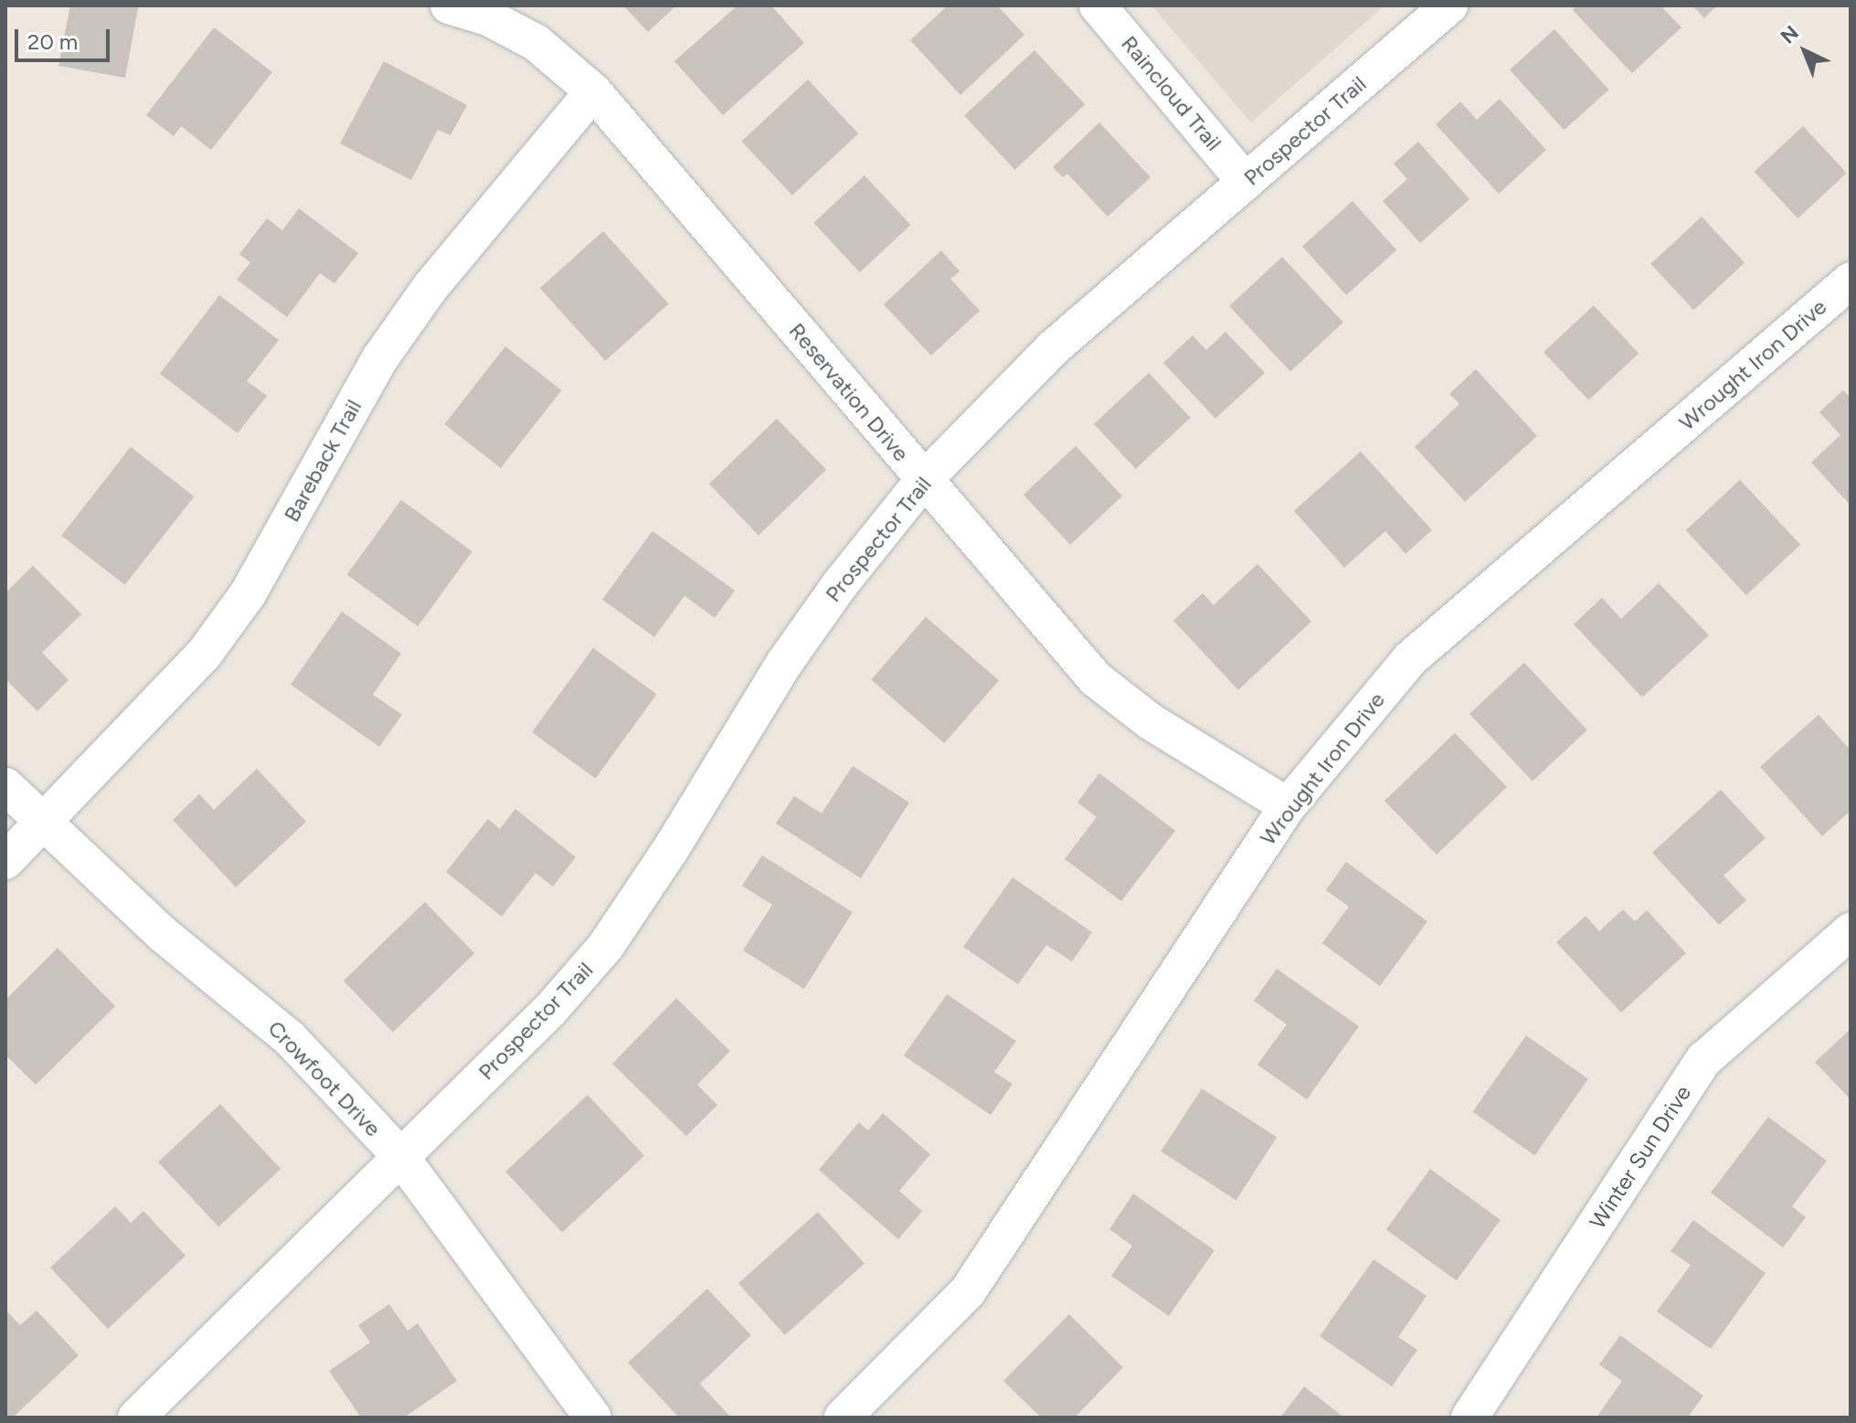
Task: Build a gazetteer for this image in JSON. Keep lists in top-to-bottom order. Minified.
{"streets":{"street":["Raincloud Trail","Prospector Trail","Wrought Iron Drive","Reservation Drive","Bareback Trail","Crowfoot Drive","Winter Sun Drive"]},"crossings":[["Raincloud Trail","Prospector Trail"],["Prospector Trail","Reservation Drive"],["Prospector Trail","Crowfoot Drive"],["Wrought Iron Drive","Reservation Drive"],["Reservation Drive","Bareback Trail"],["Bareback Trail","Crowfoot Drive"]],"scale_bar":"20 m","north":"top left"}
